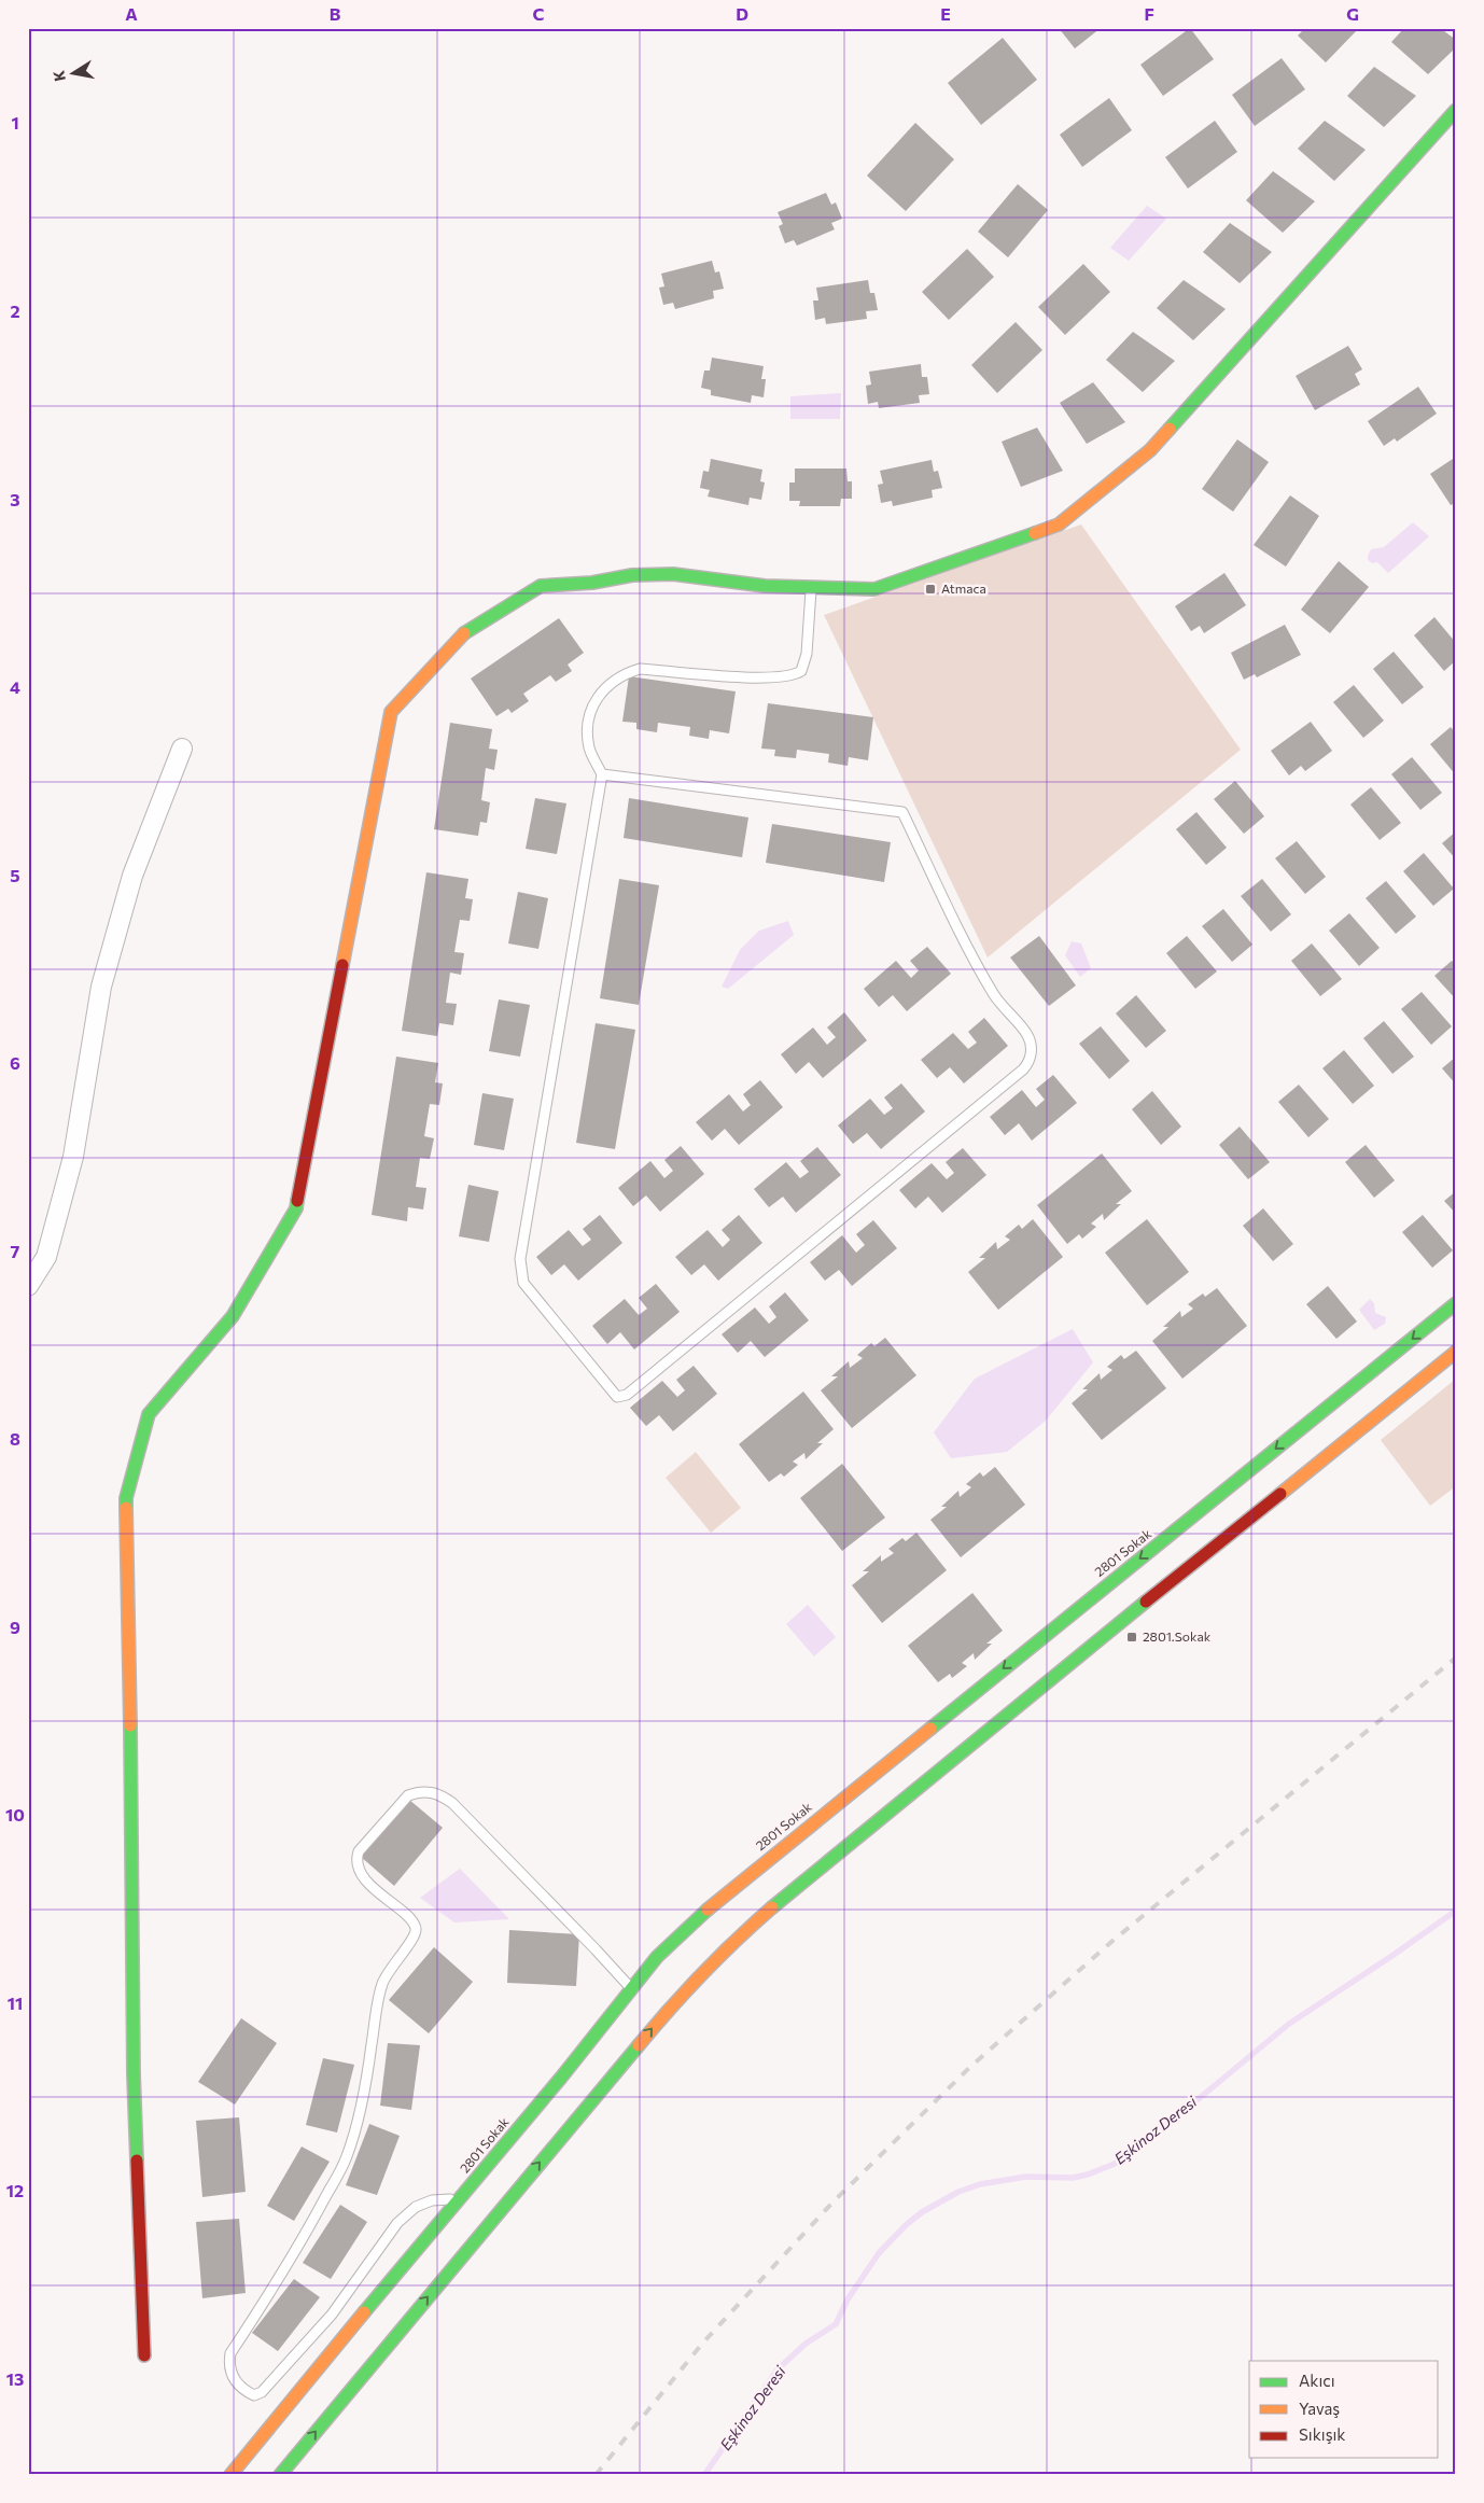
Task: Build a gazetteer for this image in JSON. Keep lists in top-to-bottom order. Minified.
{"streets":{"main road":["2801 Sokak"]},"water":["Eşkinoz Deresi"],"places":{"transit":["Atmaca","2801.Sokak"]},"legend":["Akıcı","Yavaş","Sıkışık"],"north":"left","grid":{"columns":["A","B","C","D","E","F","G"],"rows":["1","2","3","4","5","6","7","8","9","10","11","12","13"]}}
